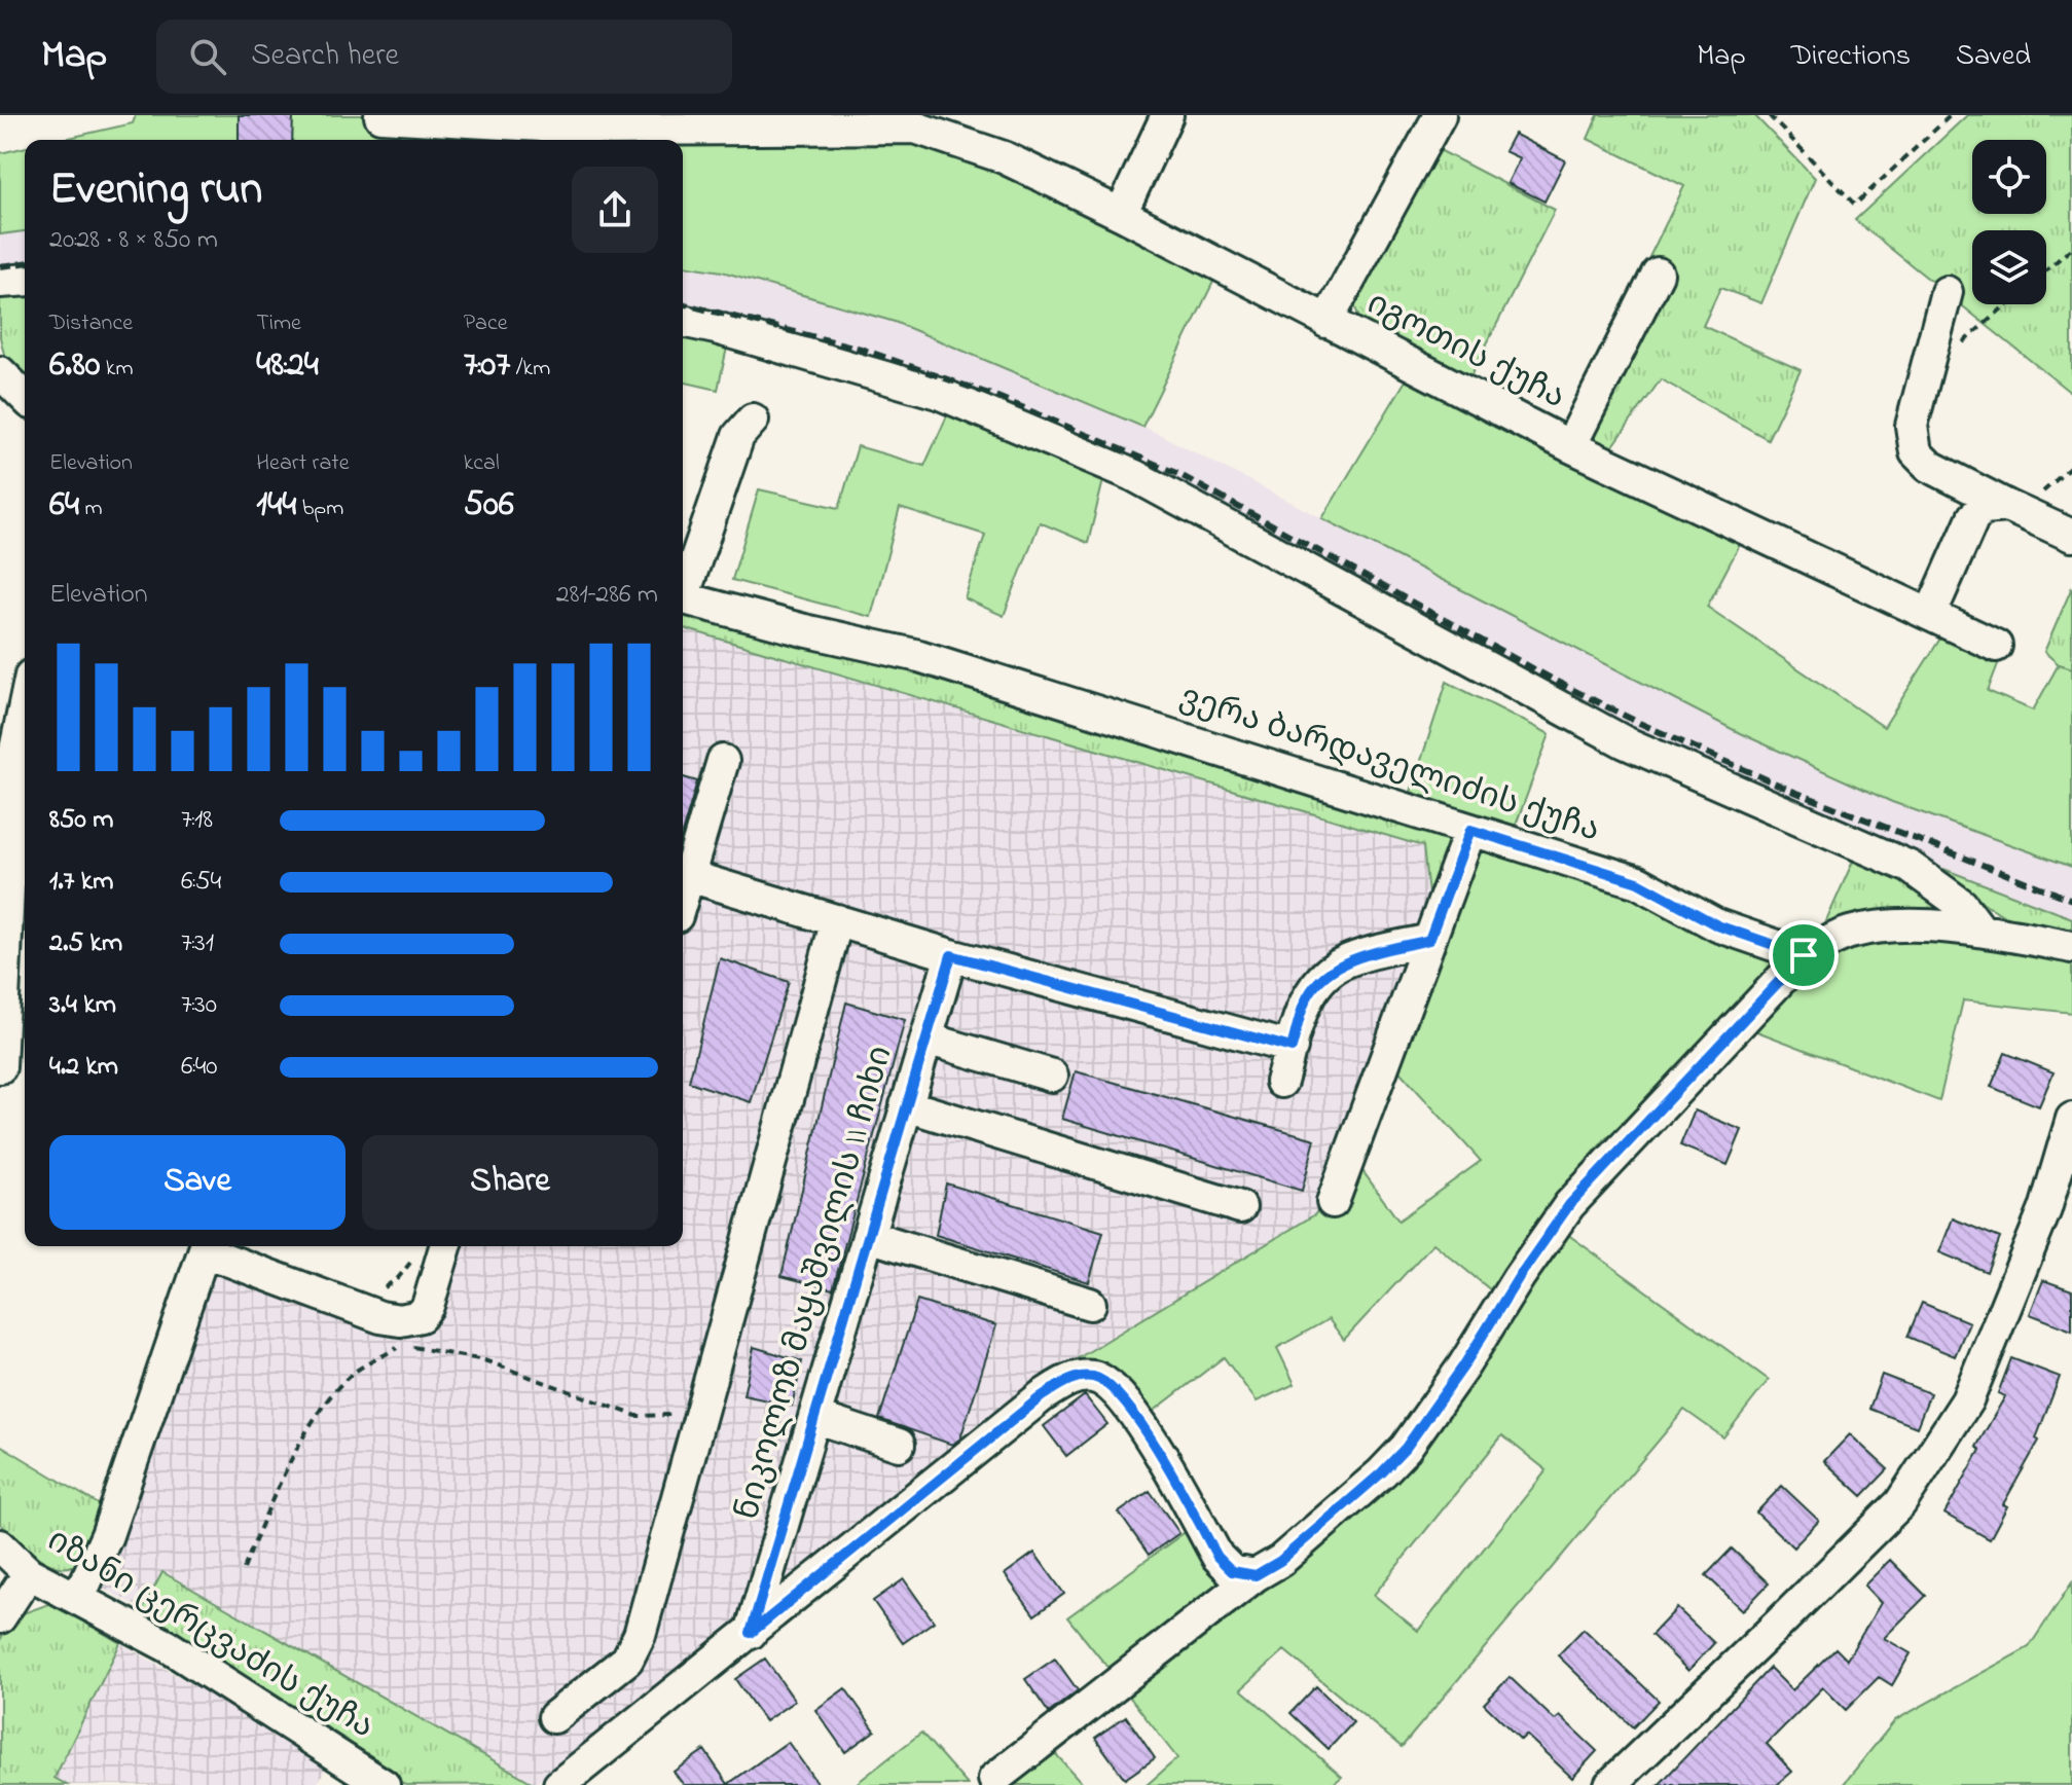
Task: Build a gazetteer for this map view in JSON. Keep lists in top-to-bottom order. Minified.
{"streets":{"street":["იგოთის ქუჩა","ვერა ბარდაველიძის ქუჩა","ნიკოლოზ მაყაშვილის II ჩიხი","იზანი ცერცვაძის ქუჩა"]},"page":{"header":"Map","search":"Search here","nav":["Map","Directions","Saved"],"heading":["Evening run","20:28 · 8 × 850 m"],"stats":[["Distance","6.80 km"],["Time","48:24"],["Pace","7:07 /km"],["Elevation","64 m"],["Heart rate","144 bpm"],["kcal","506"]],"chart":["Elevation","281–286 m"],"list":[{"name":"850 m","note":"7:18"},{"name":"1.7 km","note":"6:54"},{"name":"2.5 km","note":"7:31"},{"name":"3.4 km","note":"7:30"},{"name":"4.2 km","note":"6:40"}],"buttons":["Save","Share"]}}
